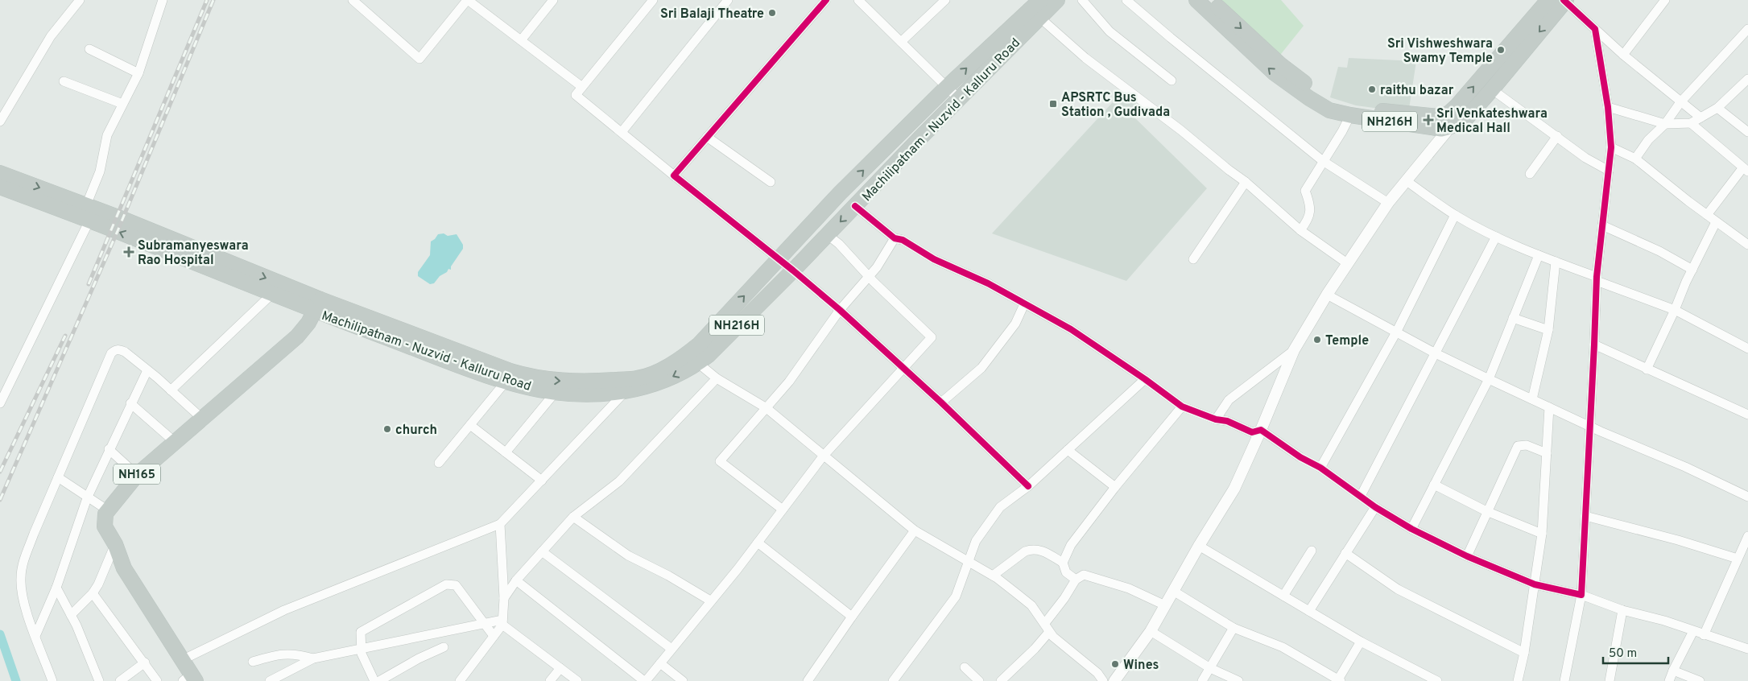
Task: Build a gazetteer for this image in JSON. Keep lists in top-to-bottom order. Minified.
{"streets":{"highway":["Machilipatnam - Nuzvid - Kalluru Road","NH216H","NH165"]},"crossings":[["Machilipatnam - Nuzvid - Kalluru Road","NH165"]],"places":{"other":["Sri Balaji Theatre","Sri Vishweshwara Swamy Temple","raithu bazar","Temple","church","Wines"],"transit":["APSRTC Bus Station , Gudivada"],"health":["Sri Venkateshwara Medical Hall","Subramanyeswara Rao Hospital"]},"scale_bar":"50 m"}
